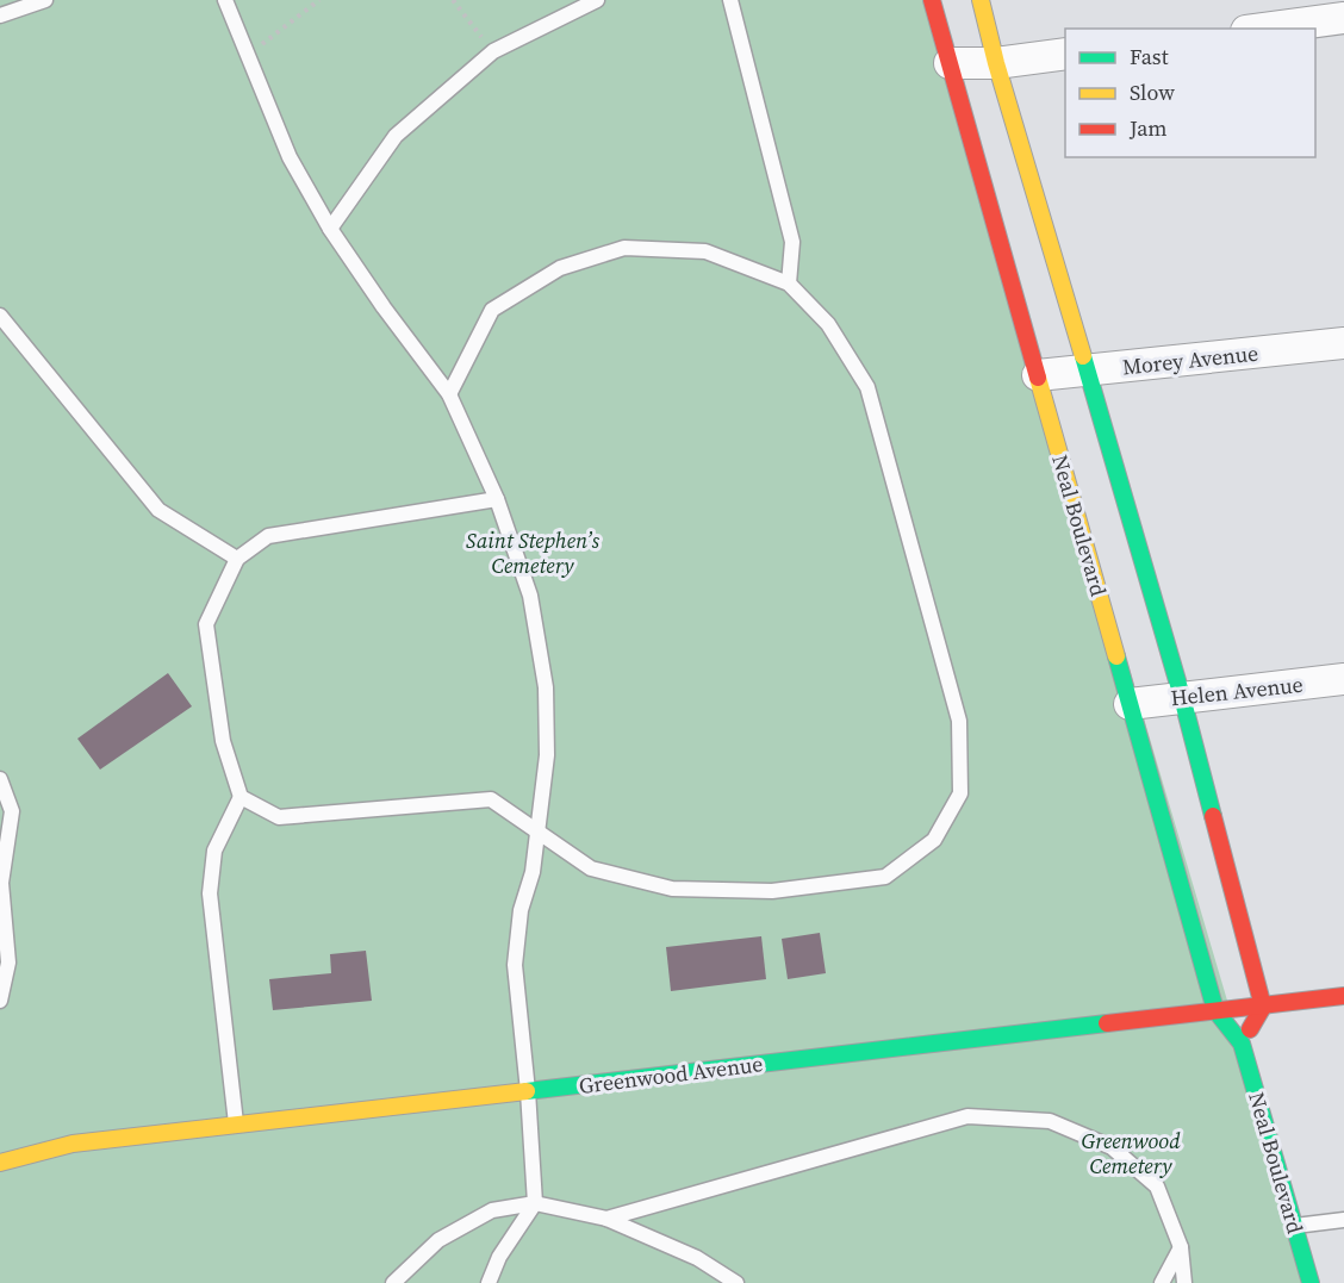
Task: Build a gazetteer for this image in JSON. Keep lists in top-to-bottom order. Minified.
{"streets":{"street":["Morey Avenue","Neal Boulevard","Helen Avenue","Greenwood Avenue"]},"crossings":[["Morey Avenue","Neal Boulevard"],["Neal Boulevard","Helen Avenue"],["Neal Boulevard","Greenwood Avenue"]],"parks":["Saint Stephen’s Cemetery","Greenwood Cemetery"],"legend":["Fast","Slow","Jam"]}
